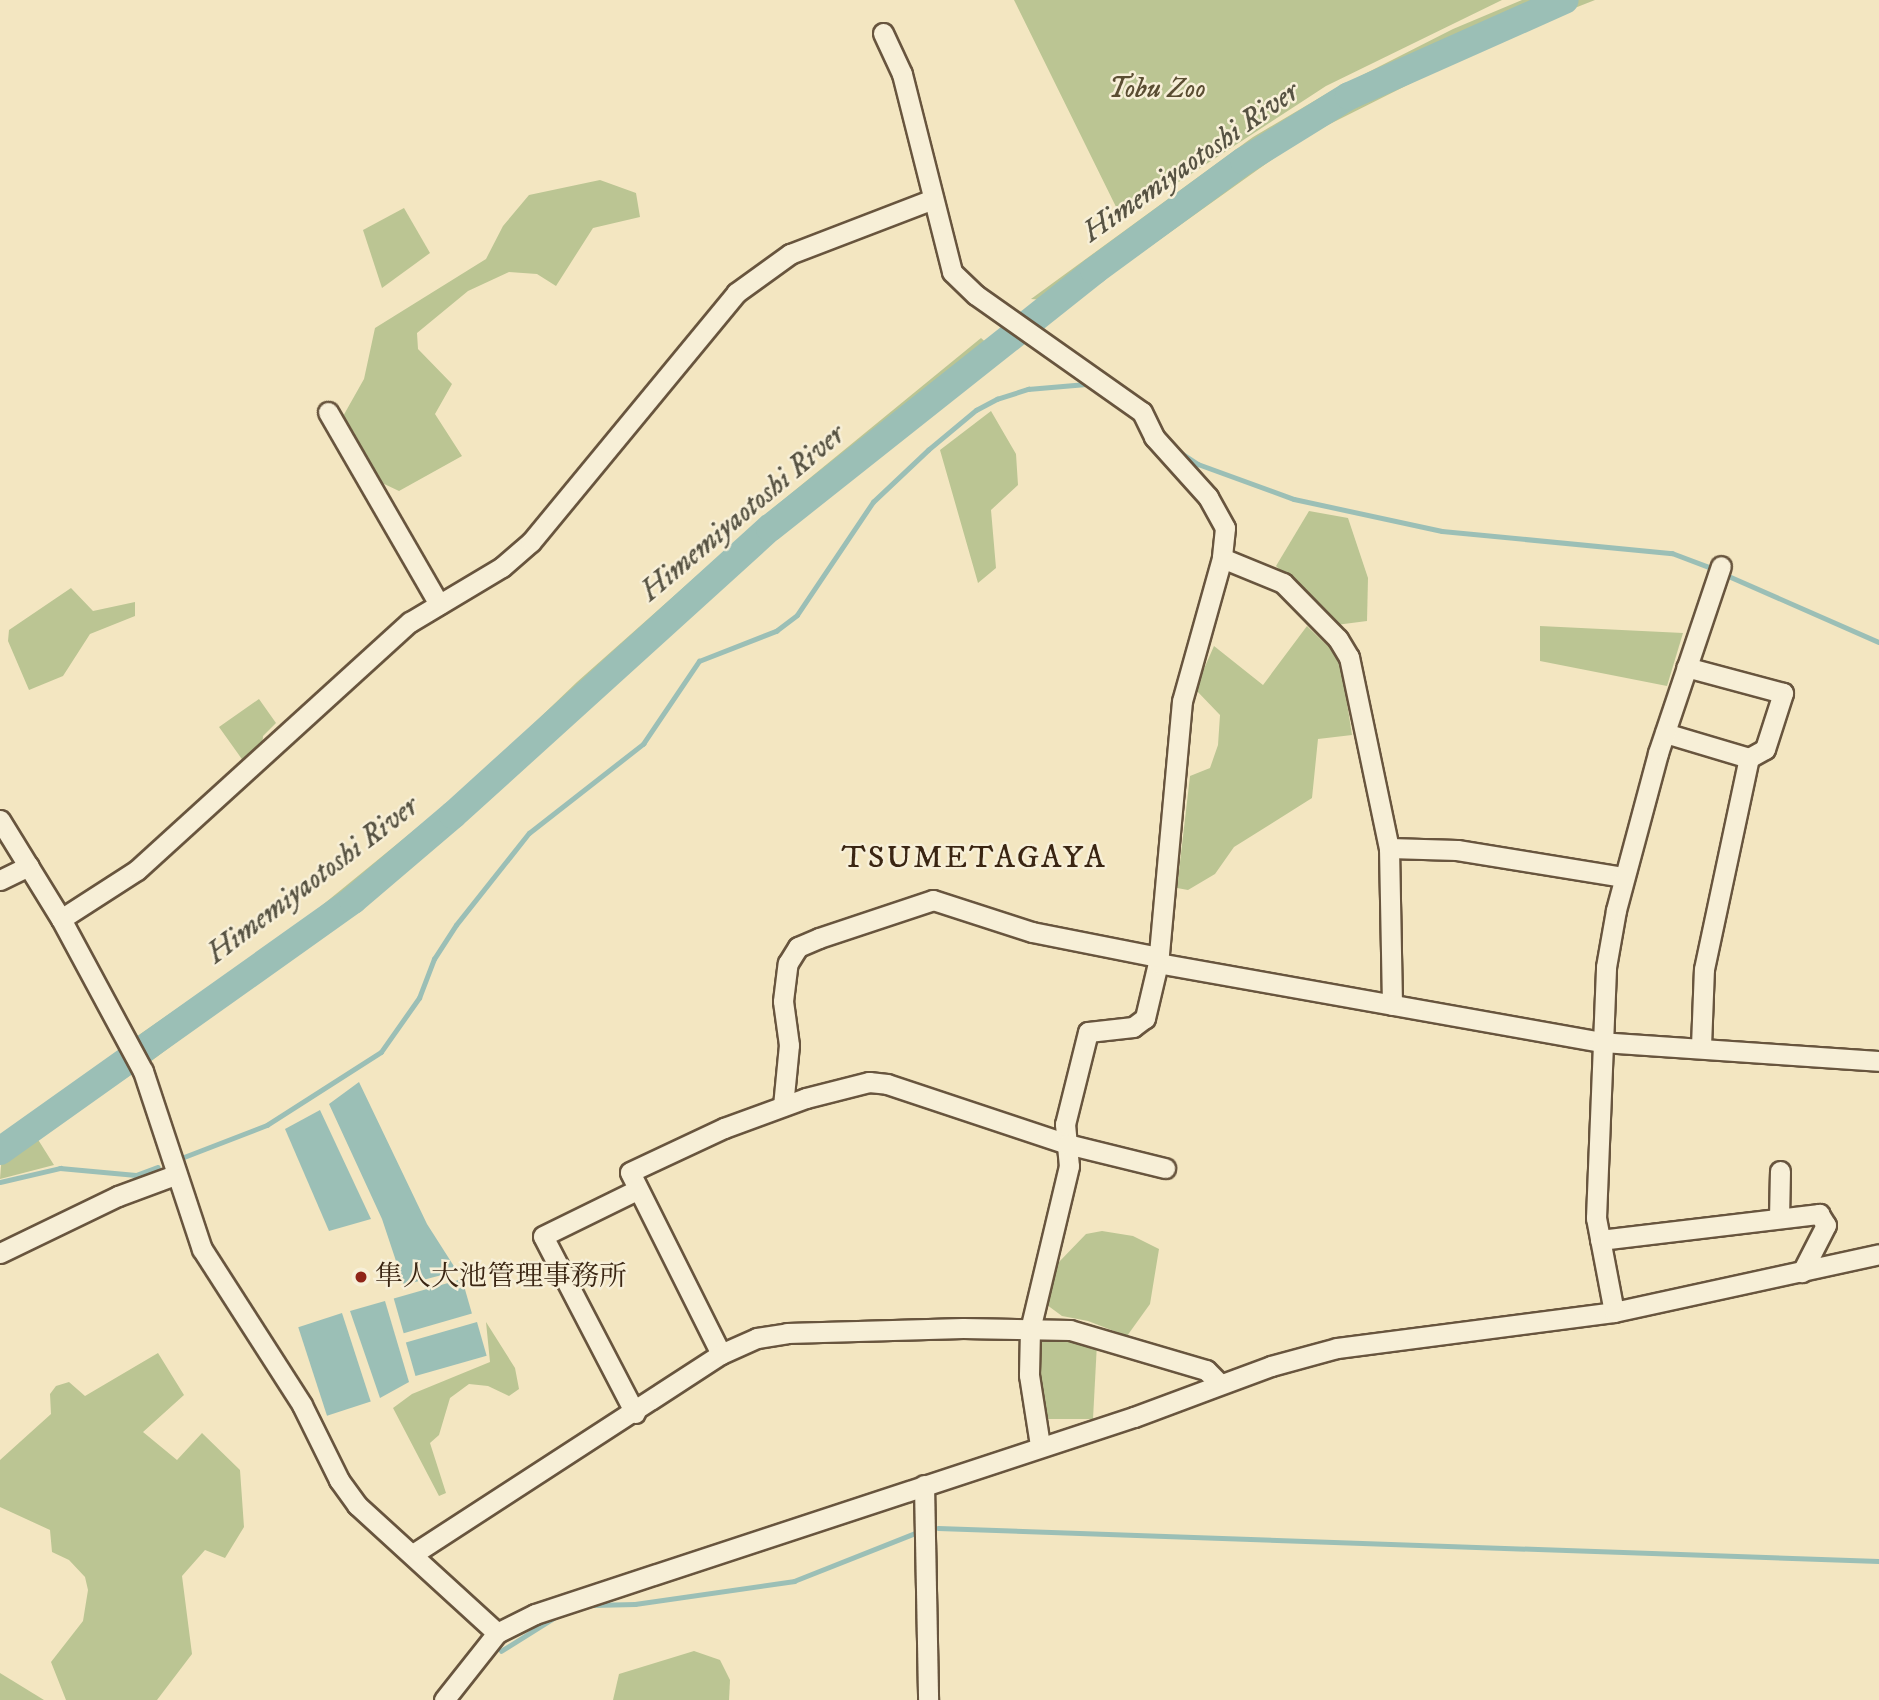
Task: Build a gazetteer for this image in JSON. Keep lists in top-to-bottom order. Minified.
{"districts":["TSUMETAGAYA"],"water":["Himemiyaotoshi River"],"parks":["Tobu Zoo"],"places":["隼人大池管理事務所"]}
